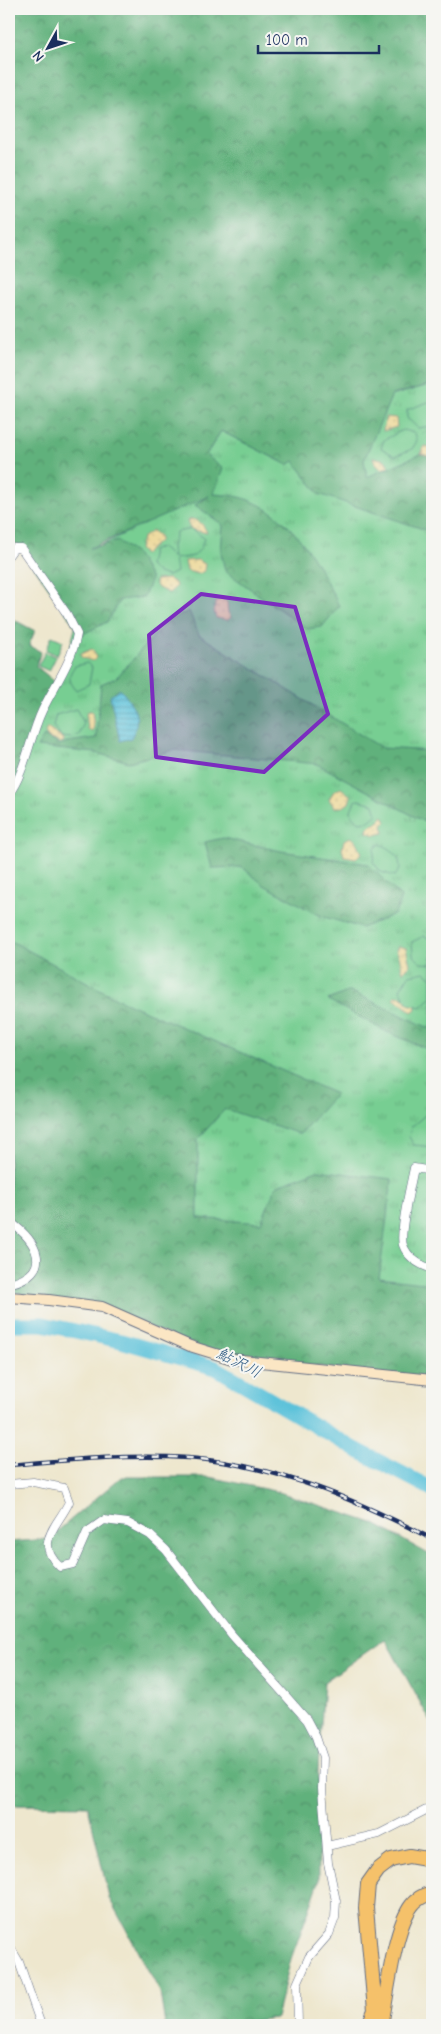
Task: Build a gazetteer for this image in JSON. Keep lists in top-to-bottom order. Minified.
{"water":["鮎沢川"],"scale_bar":"100 m","north":"bottom left"}
